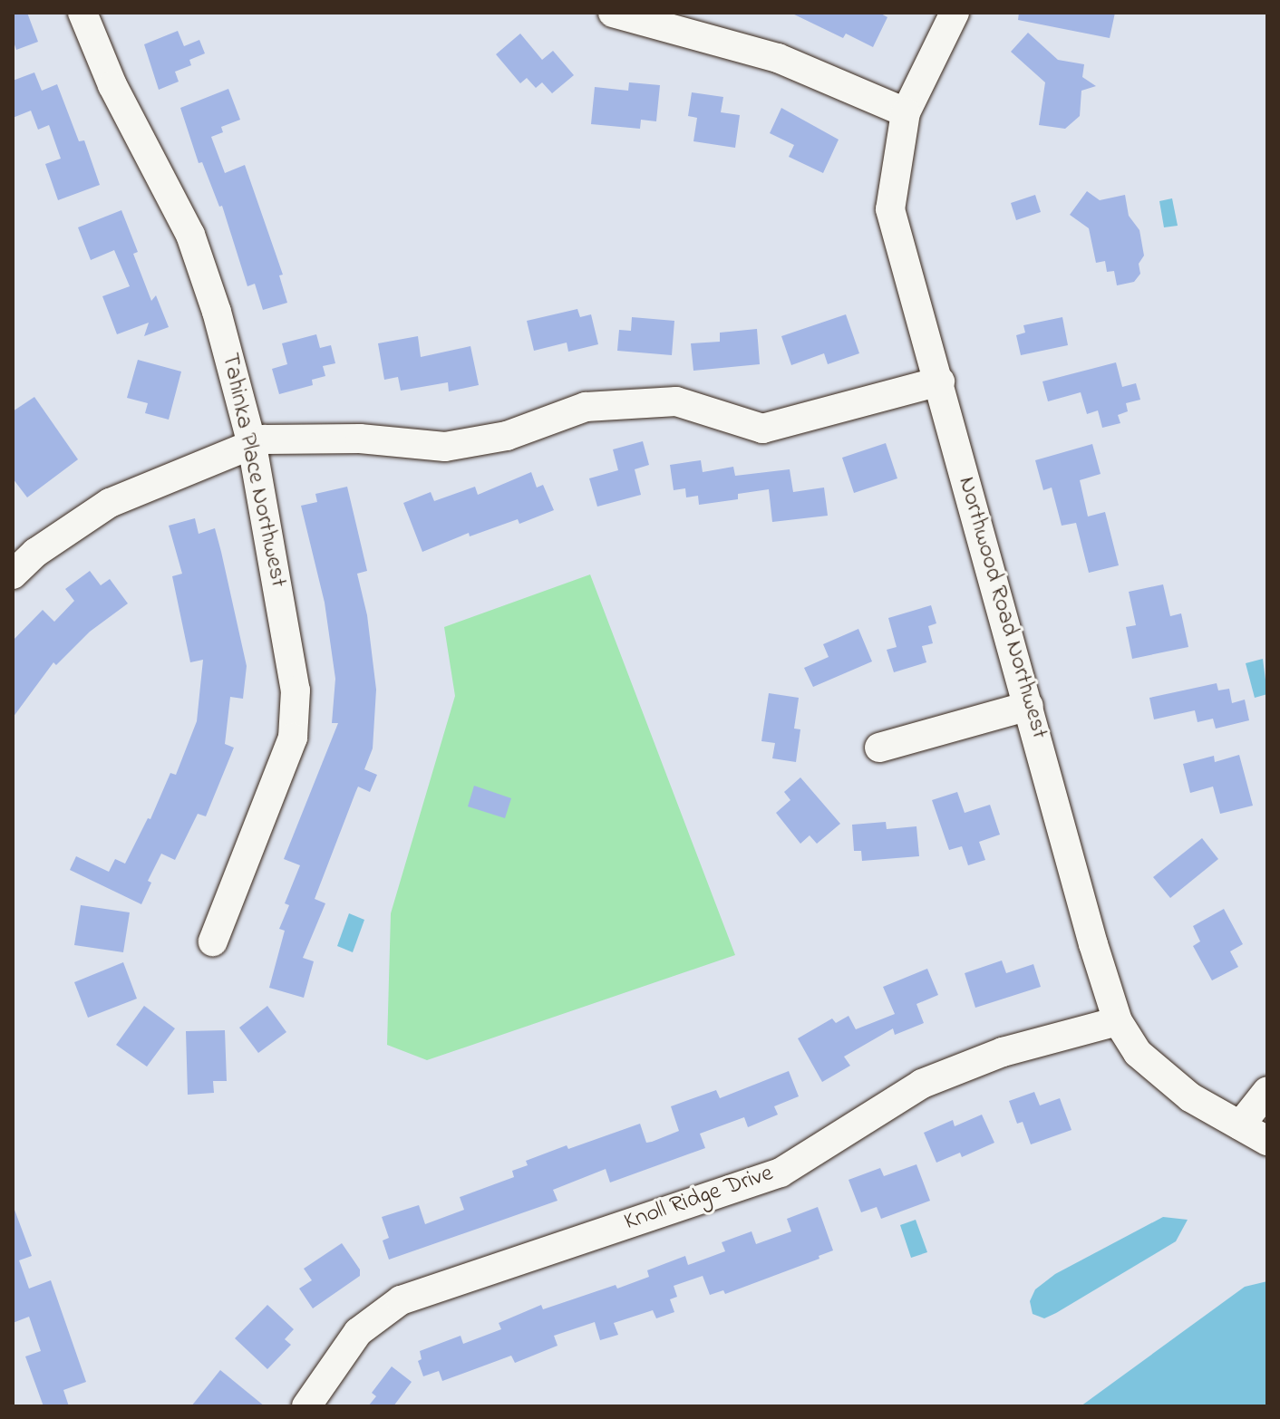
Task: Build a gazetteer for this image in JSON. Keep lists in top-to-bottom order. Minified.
{"streets":{"street":["Tahinka Place Northwest","Northwood Road Northwest","Knoll Ridge Drive"]},"crossings":[["Northwood Road Northwest","Knoll Ridge Drive"]]}
